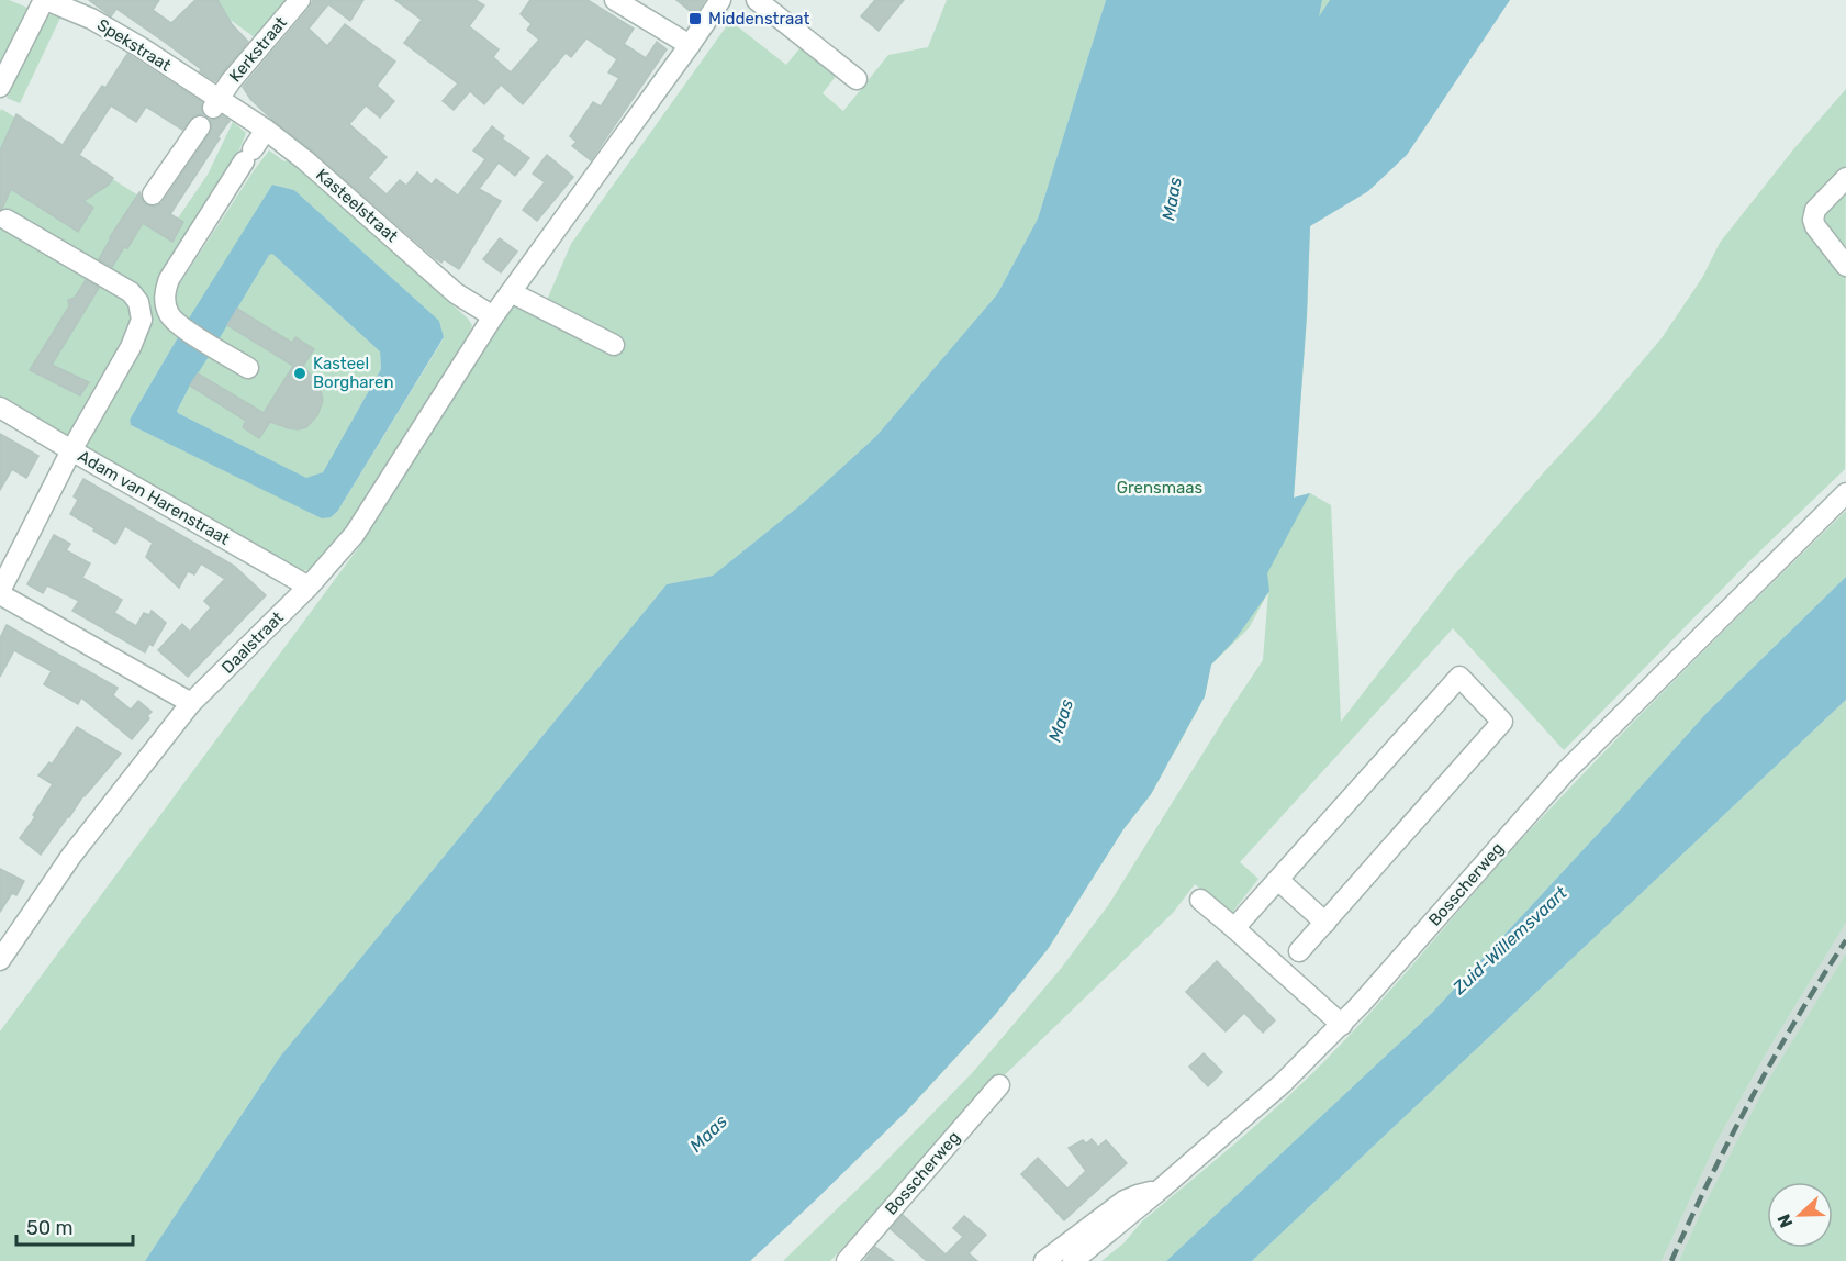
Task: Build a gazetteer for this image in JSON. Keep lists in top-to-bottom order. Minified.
{"streets":{"street":["Spekstraat","Kerkstraat","Kasteelstraat","Adam van Harenstraat","Daalstraat","Bosscherweg"]},"crossings":[["Spekstraat","Kerkstraat"],["Spekstraat","Kasteelstraat"],["Kerkstraat","Kasteelstraat"],["Kasteelstraat","Daalstraat"],["Adam van Harenstraat","Daalstraat"]],"water":["Maas","Zuid-Willemsvaart"],"parks":["Grensmaas"],"places":{"transit":["Middenstraat"],"other":["Kasteel Borgharen"]},"scale_bar":"50 m","north":"left"}
